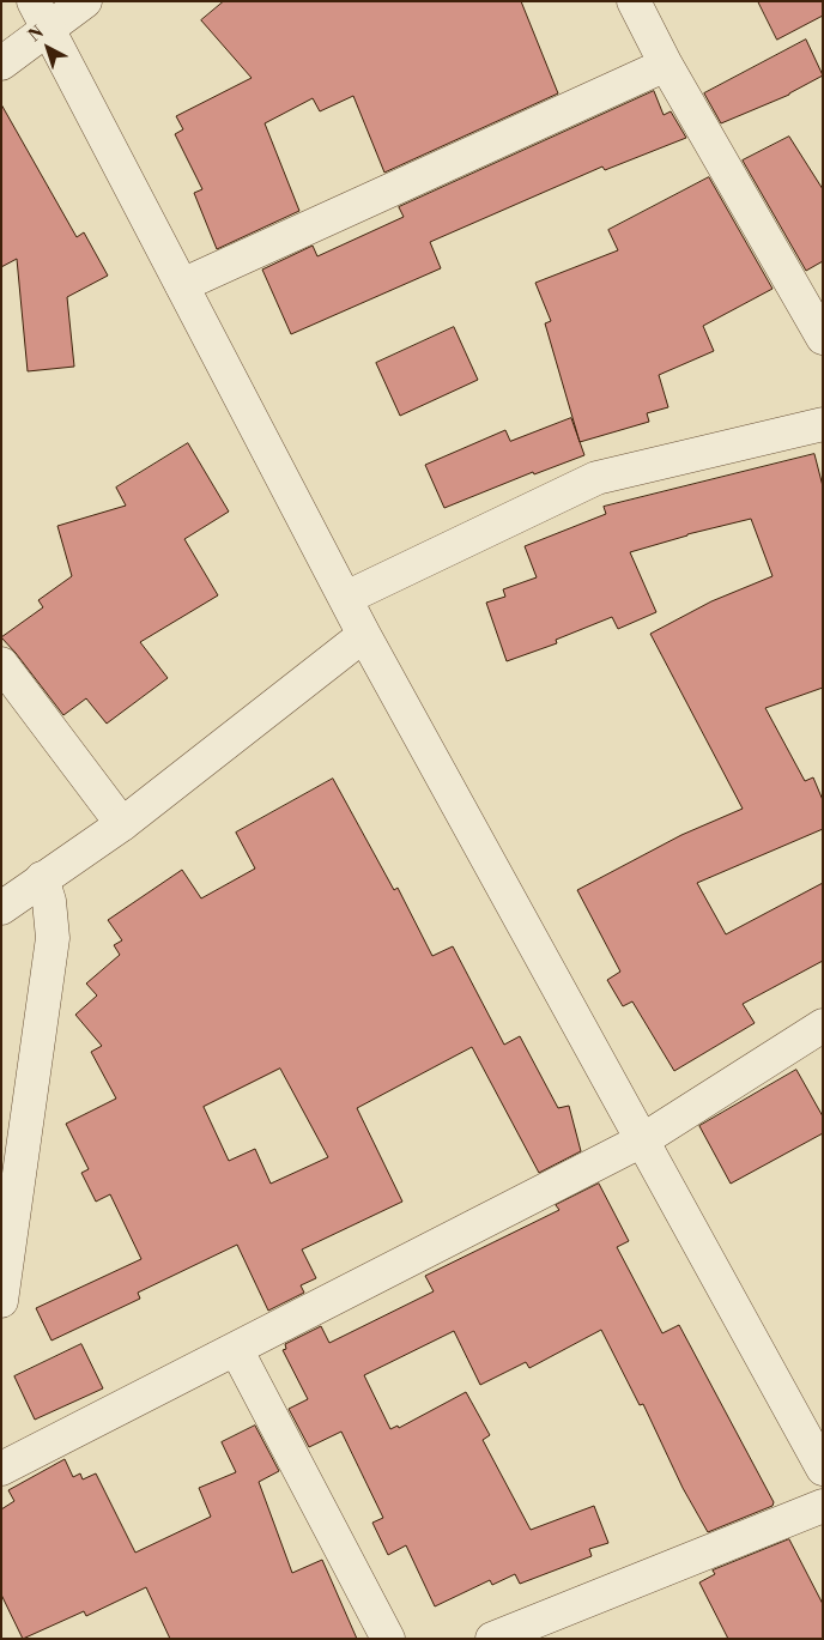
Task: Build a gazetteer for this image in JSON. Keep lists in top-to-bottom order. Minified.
{"north":"top left"}
